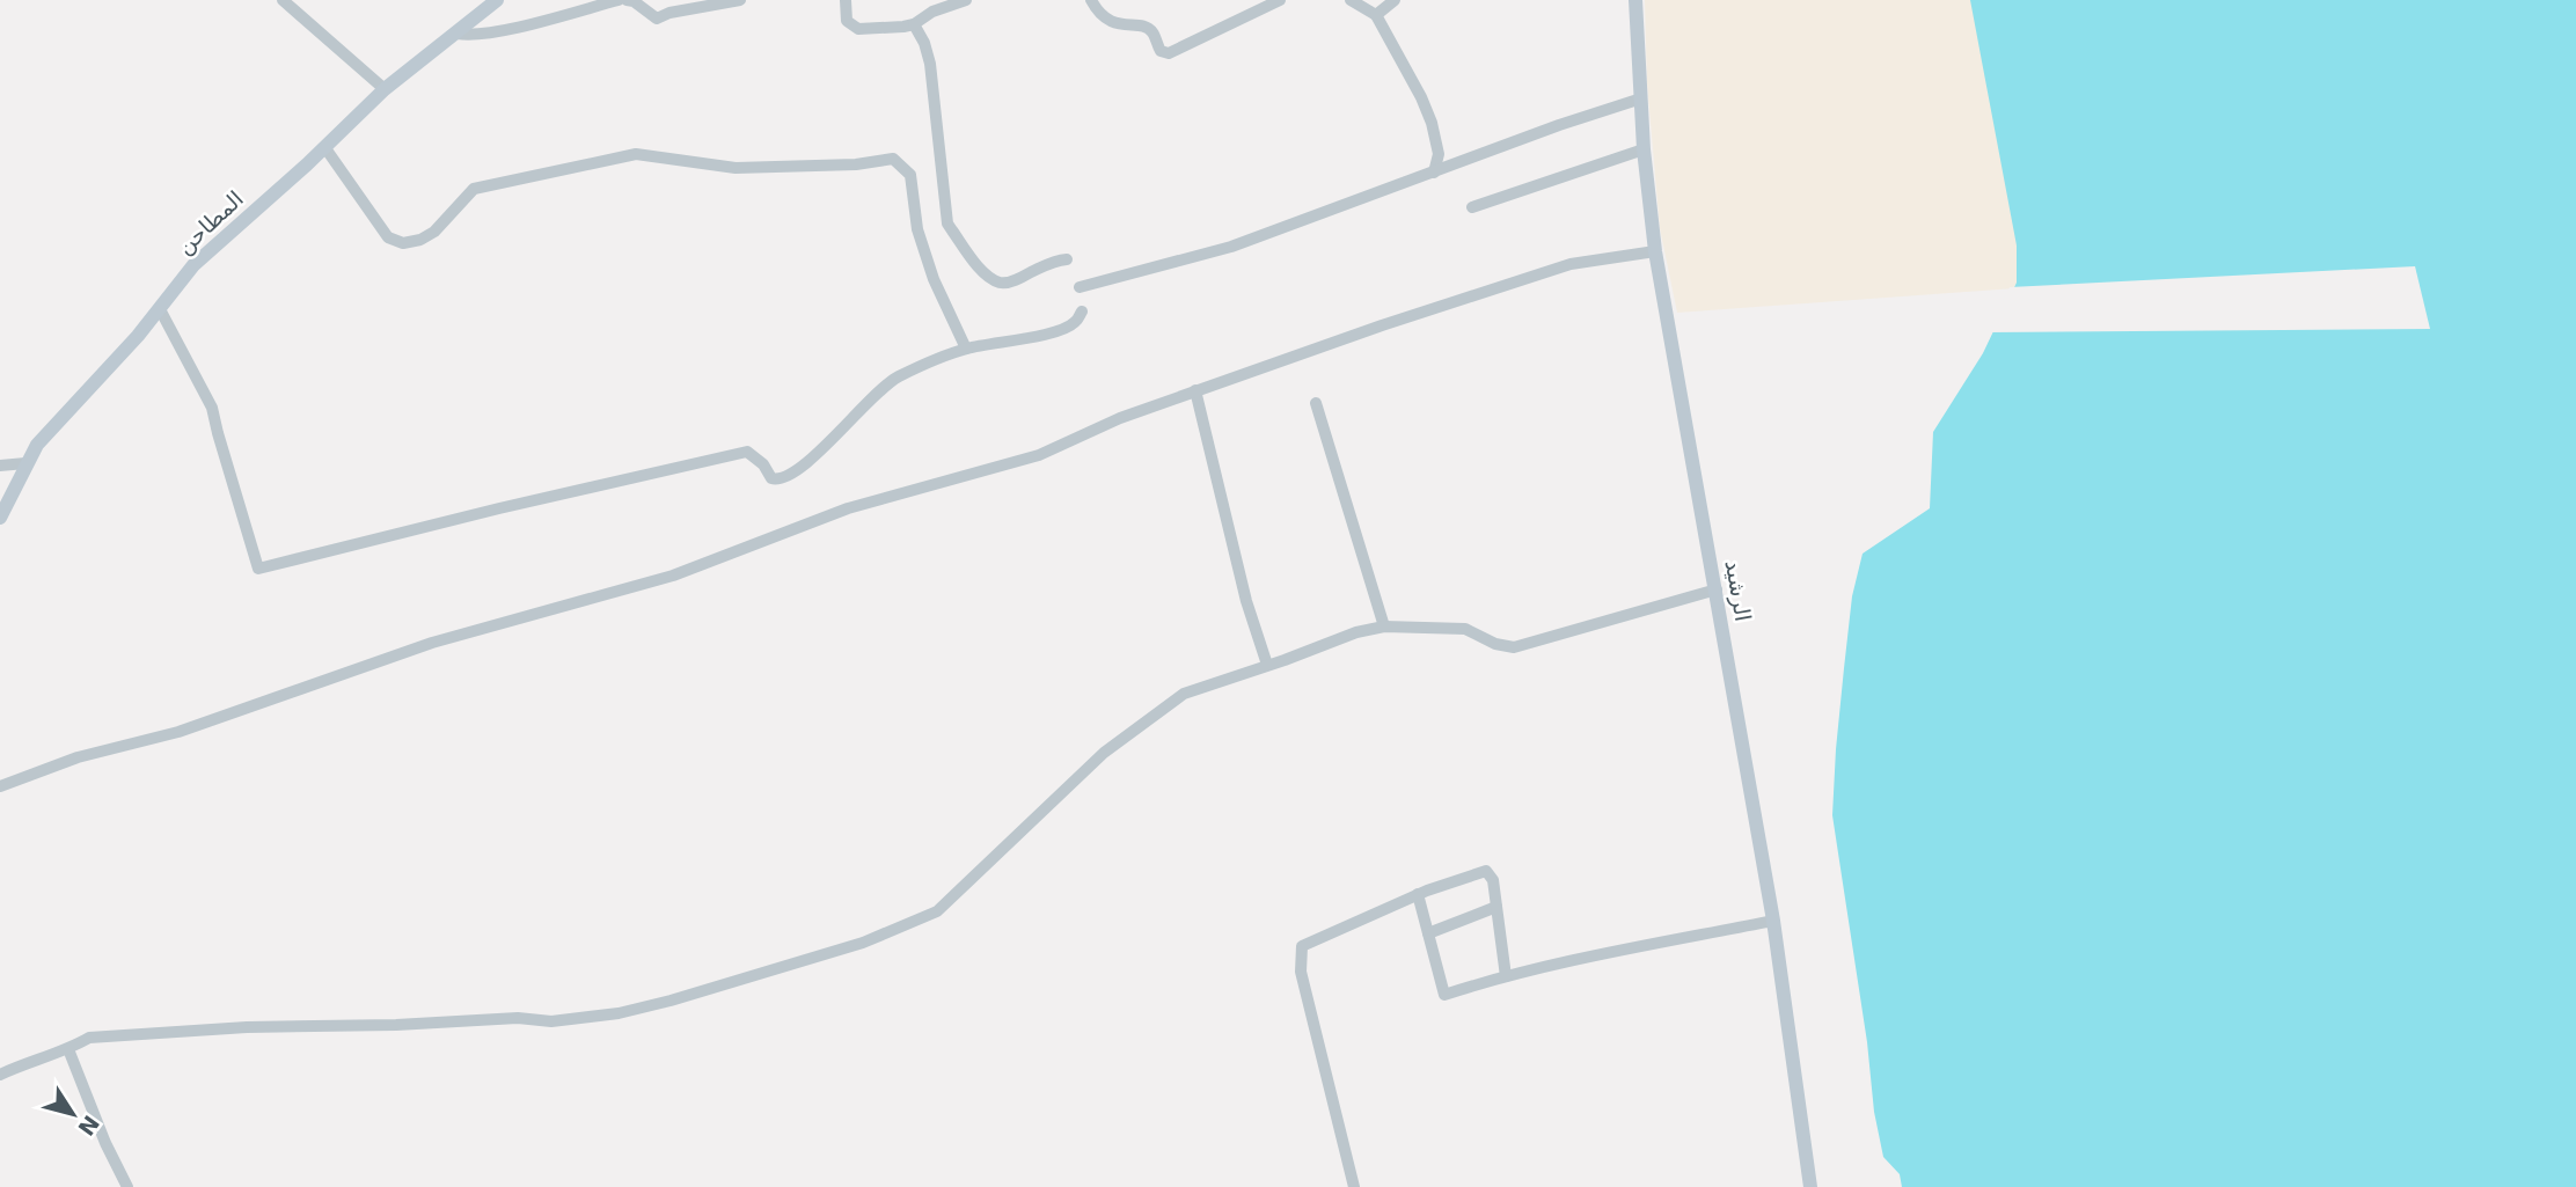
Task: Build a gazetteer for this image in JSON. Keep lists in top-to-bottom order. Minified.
{"streets":{"main road":["المطاحن","الرشيد"]},"north":"bottom right"}
